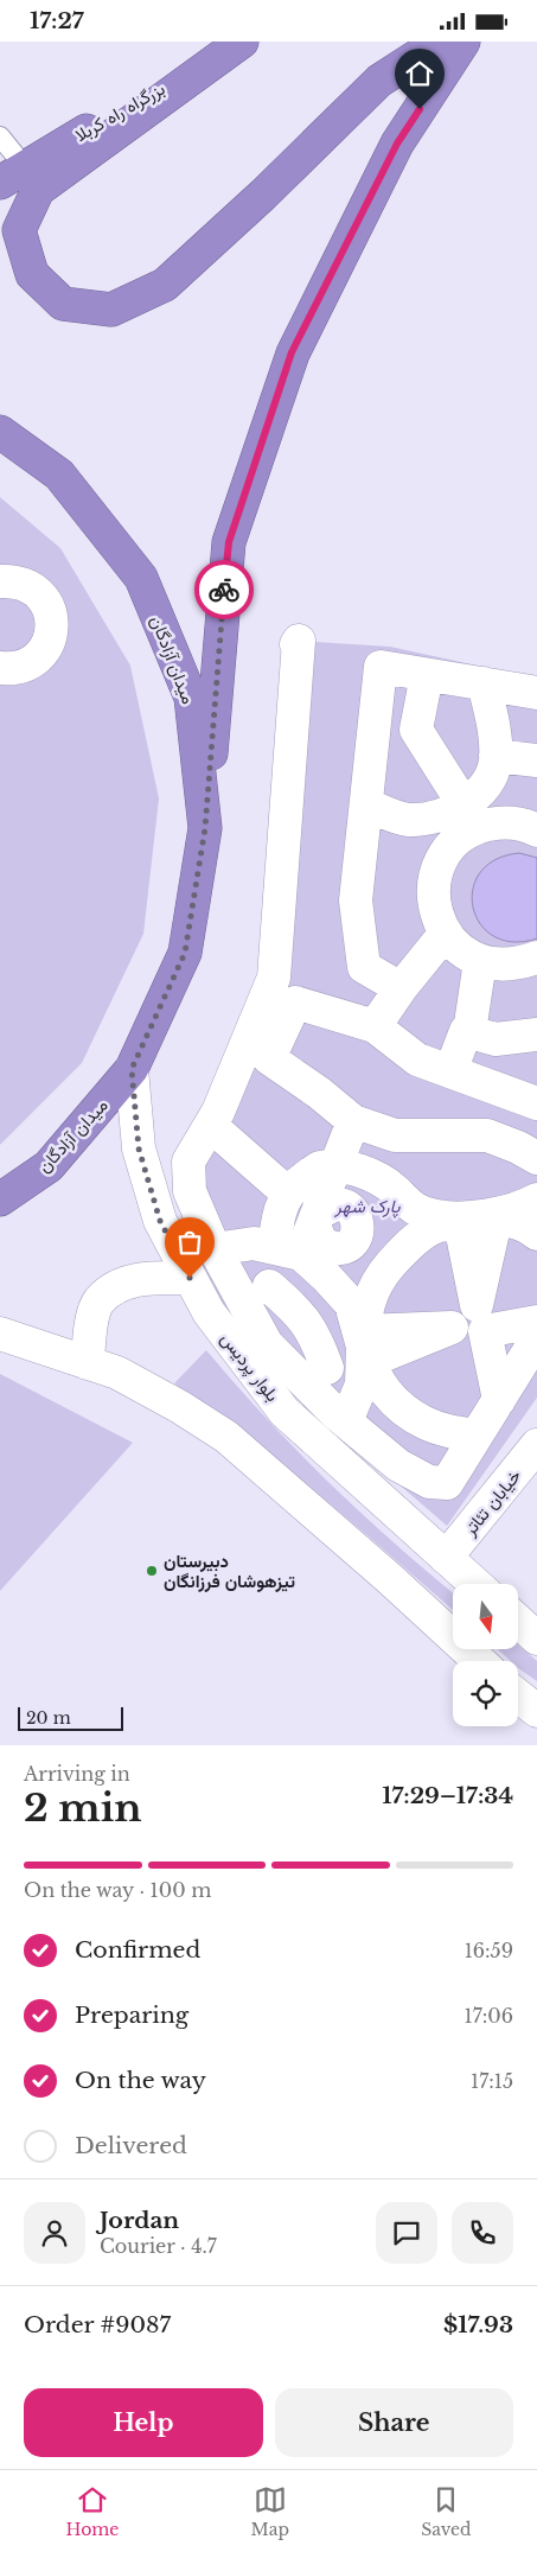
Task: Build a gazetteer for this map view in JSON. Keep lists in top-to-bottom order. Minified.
{"streets":{"highway":["بزرگراه راه کربلا","میدان آزادگان"],"street":["بلوار پردیس","خیابان تئاتر"]},"crossings":[["میدان آزادگان","بلوار پردیس"],["بلوار پردیس","خیابان تئاتر"]],"parks":["پارک شهر"],"places":["دبیرستان تیزهوشان فرزانگان"],"scale_bar":"20 m","north":"bottom","page":{"status":"17:27","scale":"20 m","heading":["2 min","Arriving in","17:29–17:34"],"panel":["Jordan","Courier · 4.7","Order #9087","$17.93"],"bar":"On the way · 100 m","list":[["Confirmed","16:59"],["Preparing","17:06"],["On the way","17:15"],"Delivered"],"buttons":["Help","Share"],"tabs":["Home","Map","Saved"]}}
